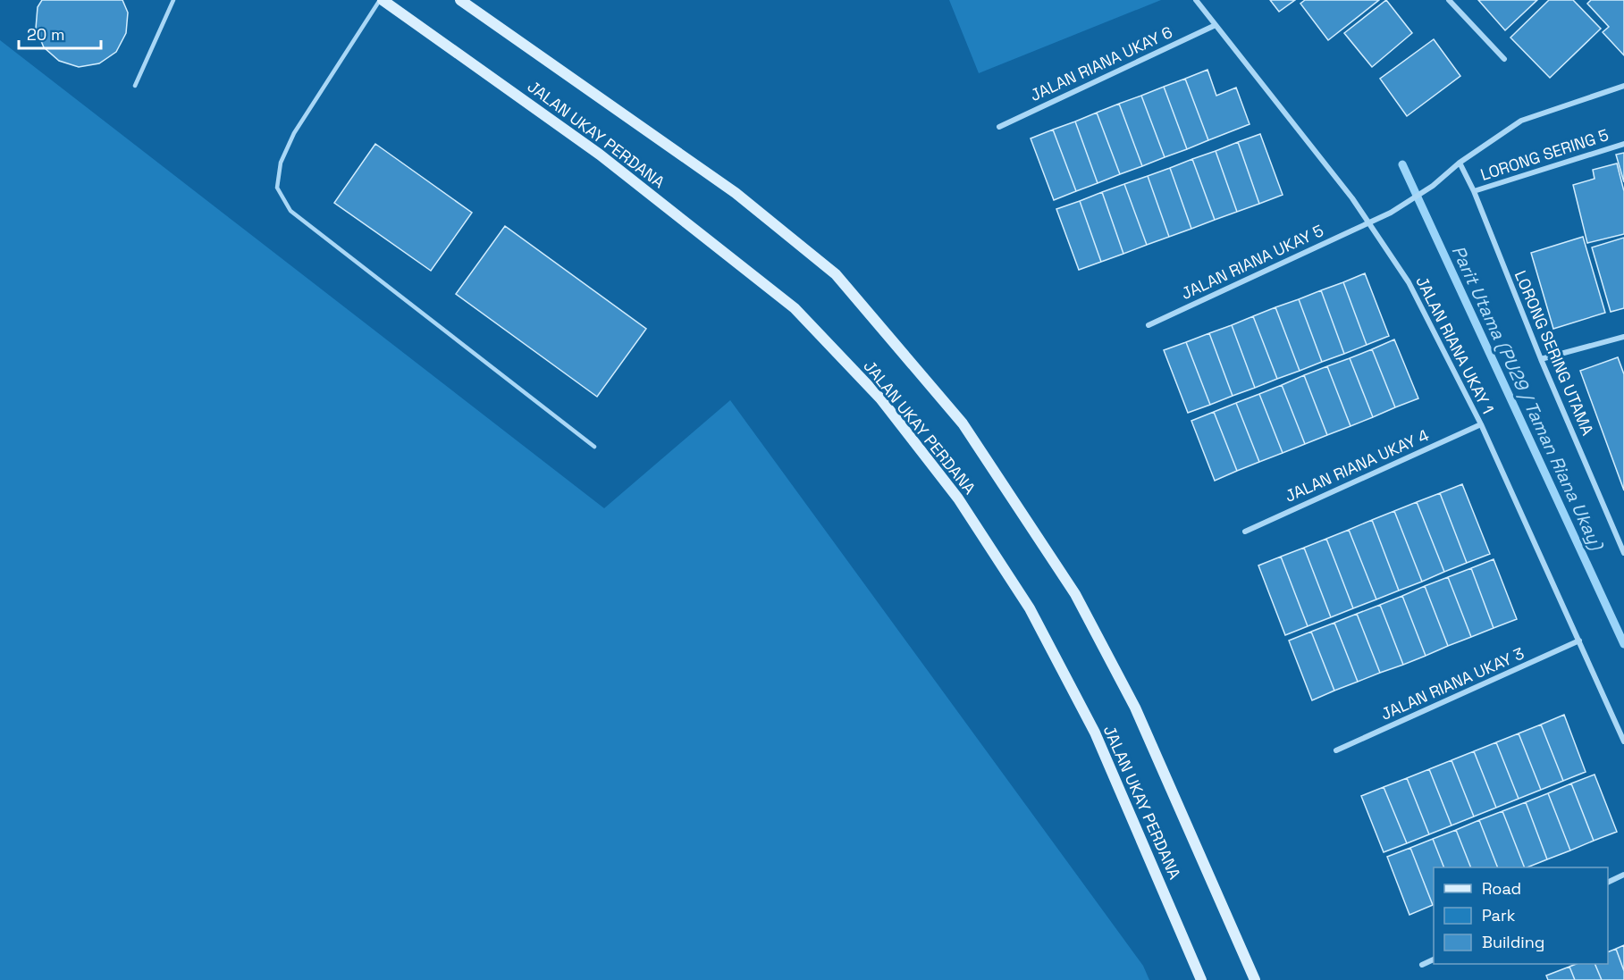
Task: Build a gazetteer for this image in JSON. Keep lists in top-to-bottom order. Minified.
{"streets":{"street":["JALAN RIANA UKAY 6","JALAN UKAY PERDANA","LORONG SERING 5","JALAN RIANA UKAY 5","JALAN RIANA UKAY 1","LORONG SERING UTAMA","JALAN RIANA UKAY 4","JALAN RIANA UKAY 3"]},"crossings":[["JALAN RIANA UKAY 6","JALAN RIANA UKAY 1"],["LORONG SERING 5","LORONG SERING UTAMA"],["JALAN RIANA UKAY 5","JALAN RIANA UKAY 1"],["JALAN RIANA UKAY 5","LORONG SERING UTAMA"],["JALAN RIANA UKAY 1","JALAN RIANA UKAY 4"],["JALAN RIANA UKAY 1","JALAN RIANA UKAY 3"]],"water":["Parit Utama (PU29 / Taman Riana Ukay)"],"legend":["Road","Park","Building"],"scale_bar":"20 m"}
